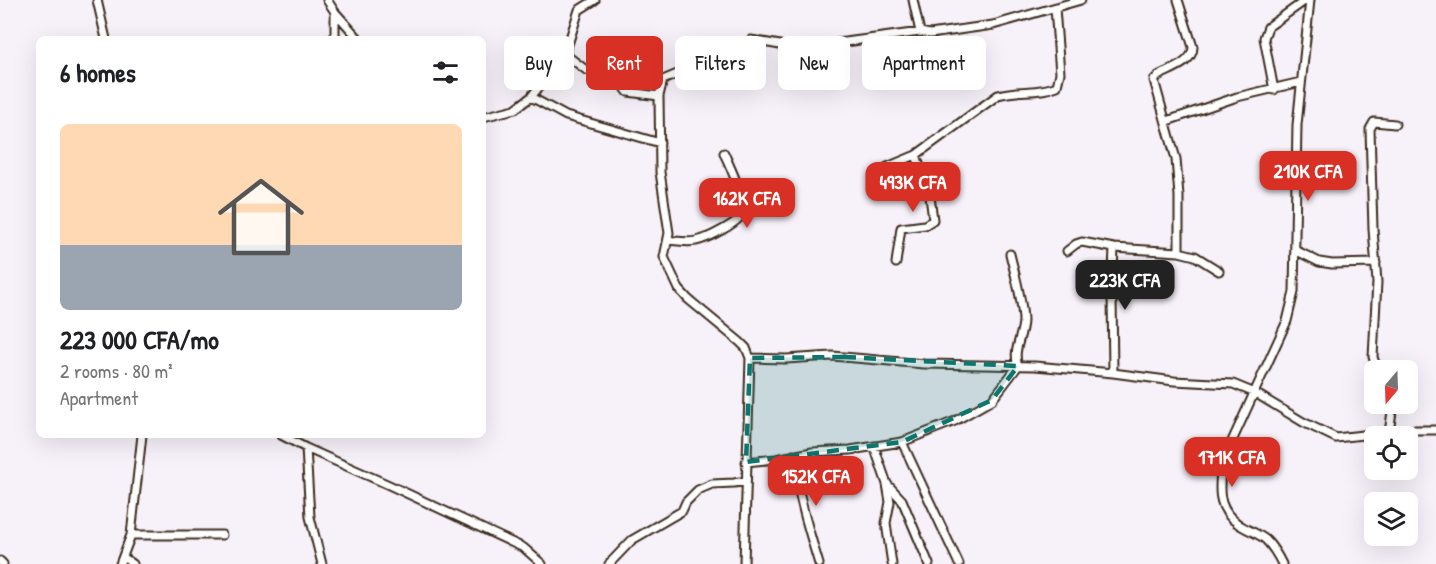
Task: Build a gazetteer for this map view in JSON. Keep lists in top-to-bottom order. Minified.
{"north":"bottom","page":{"chip":["Buy","Rent","Filters","New","Apartment"],"heading":"6 homes","list":[{"name":"223 000 CFA/mo","note":"2 rooms · 80 m² · Apartment"}],"price":["210K CFA","493K CFA","162K CFA","223K CFA","171K CFA","152K CFA"]}}
